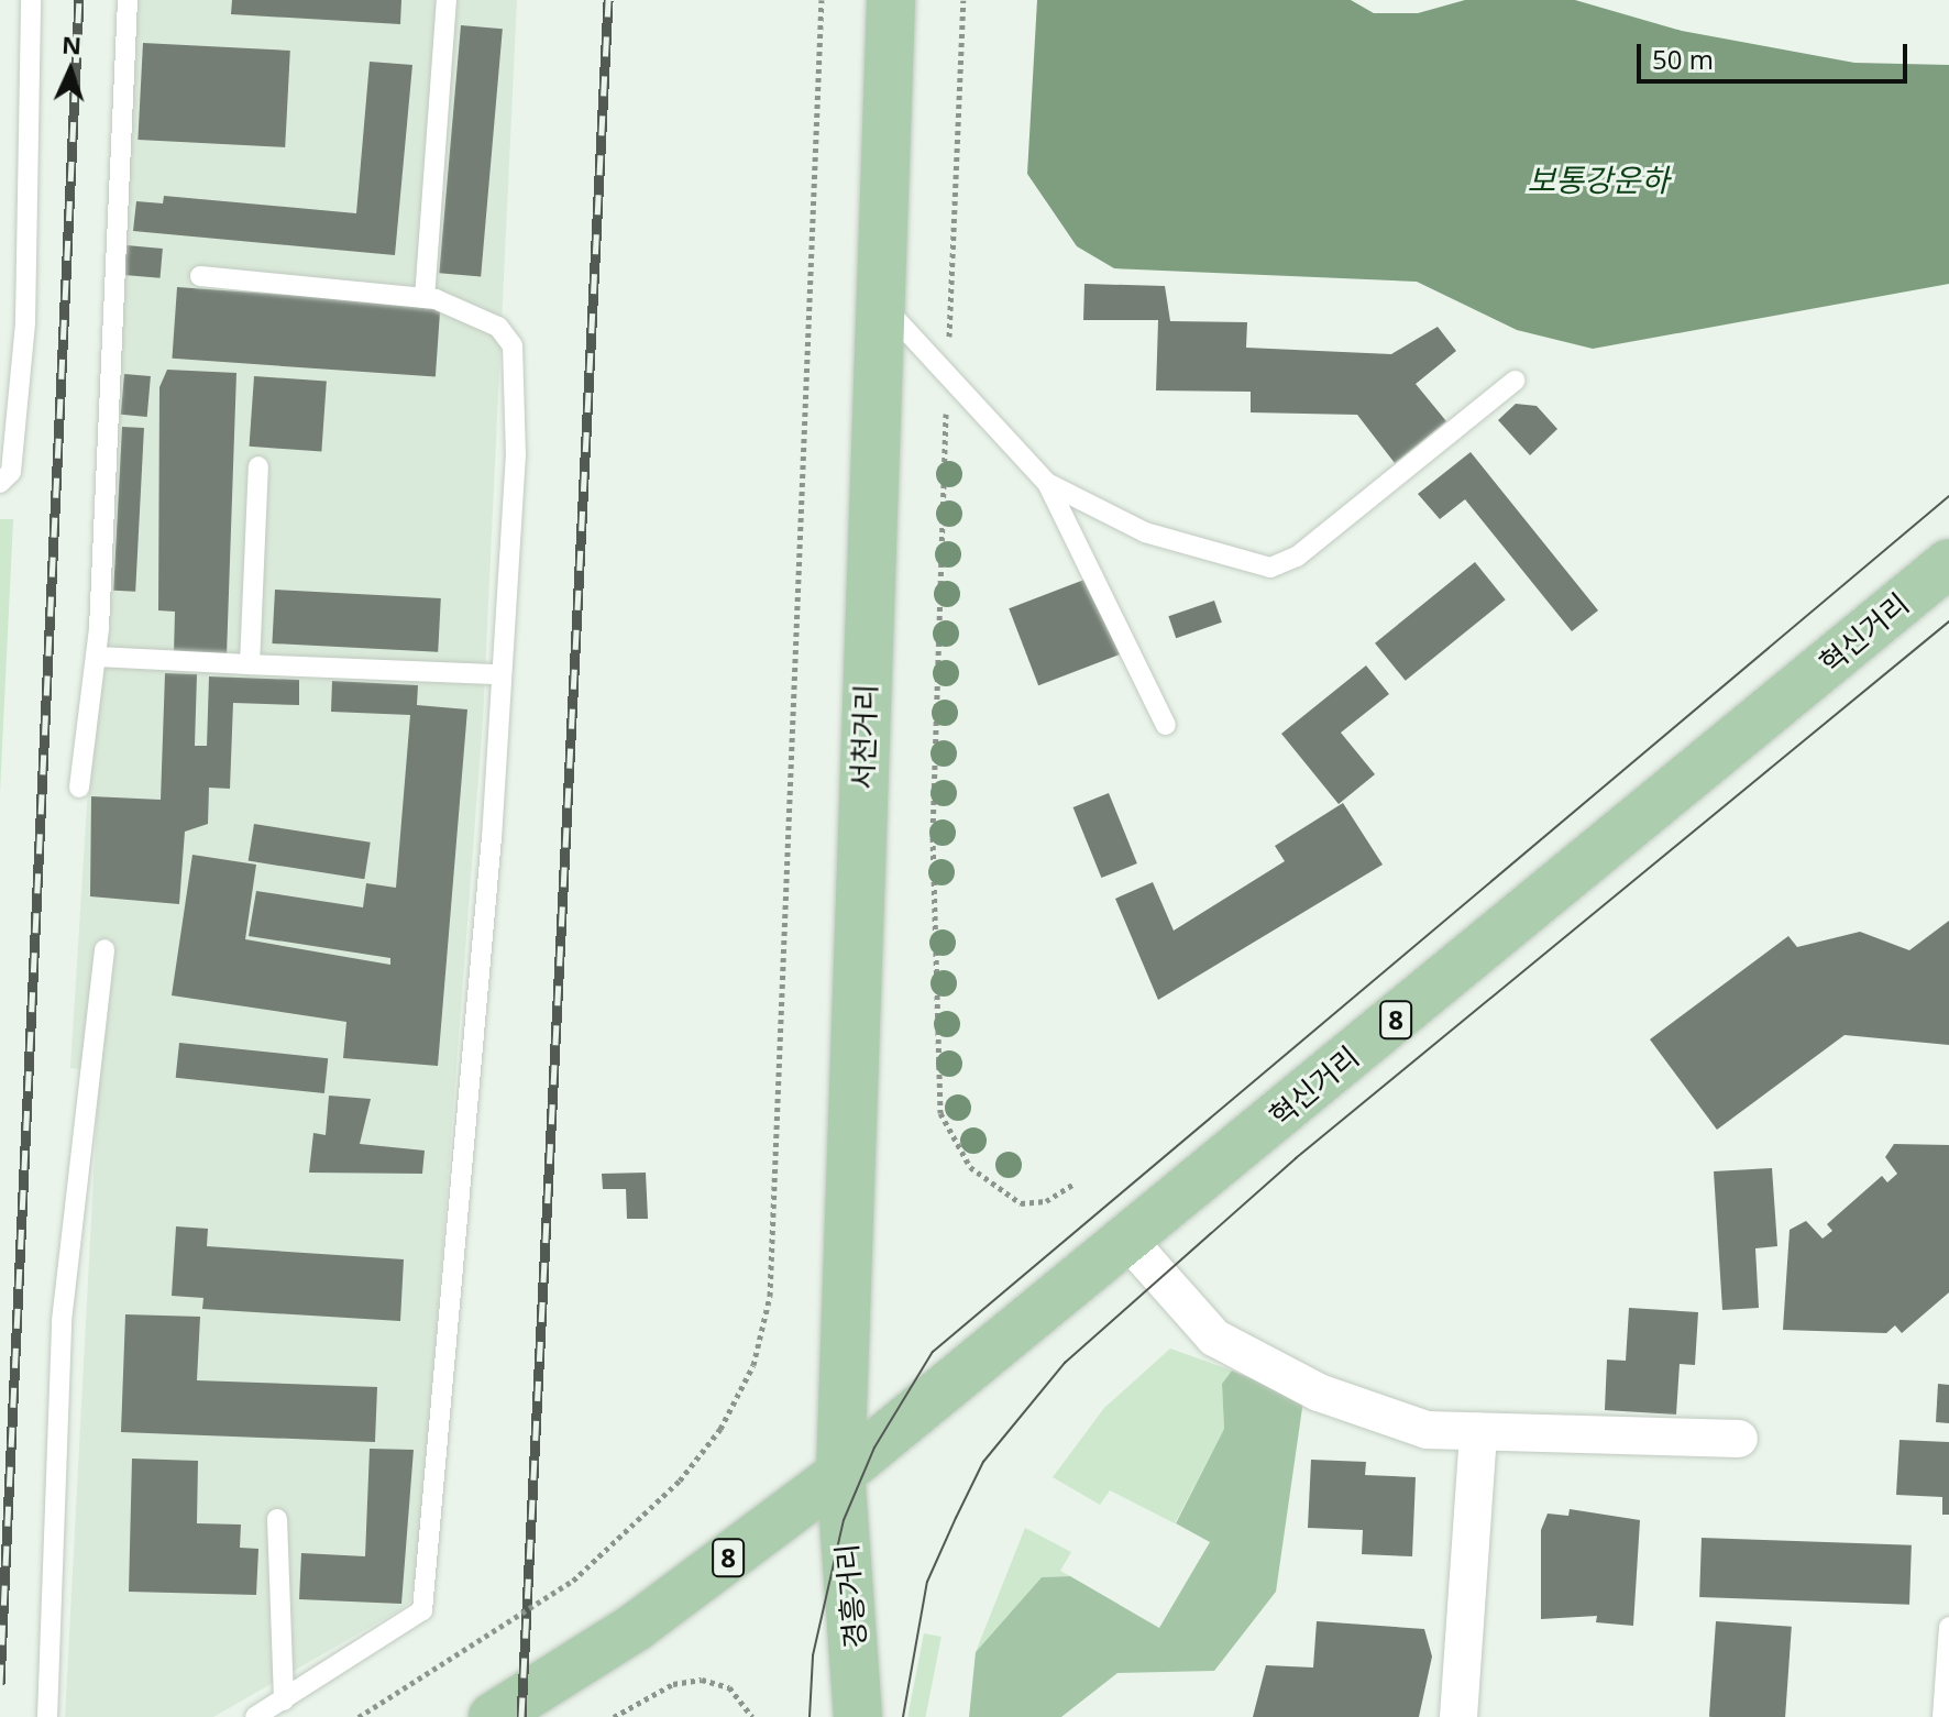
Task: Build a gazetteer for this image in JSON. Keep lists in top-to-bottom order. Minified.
{"streets":{"main road":["혁신거리","서천거리","8","경흥거리"]},"crossings":[["혁신거리","서천거리"],["혁신거리","8"],["혁신거리","경흥거리"],["서천거리","8"],["서천거리","경흥거리"],["8","경흥거리"]],"water":["보통강운하"],"scale_bar":"50 m","north":"top"}
